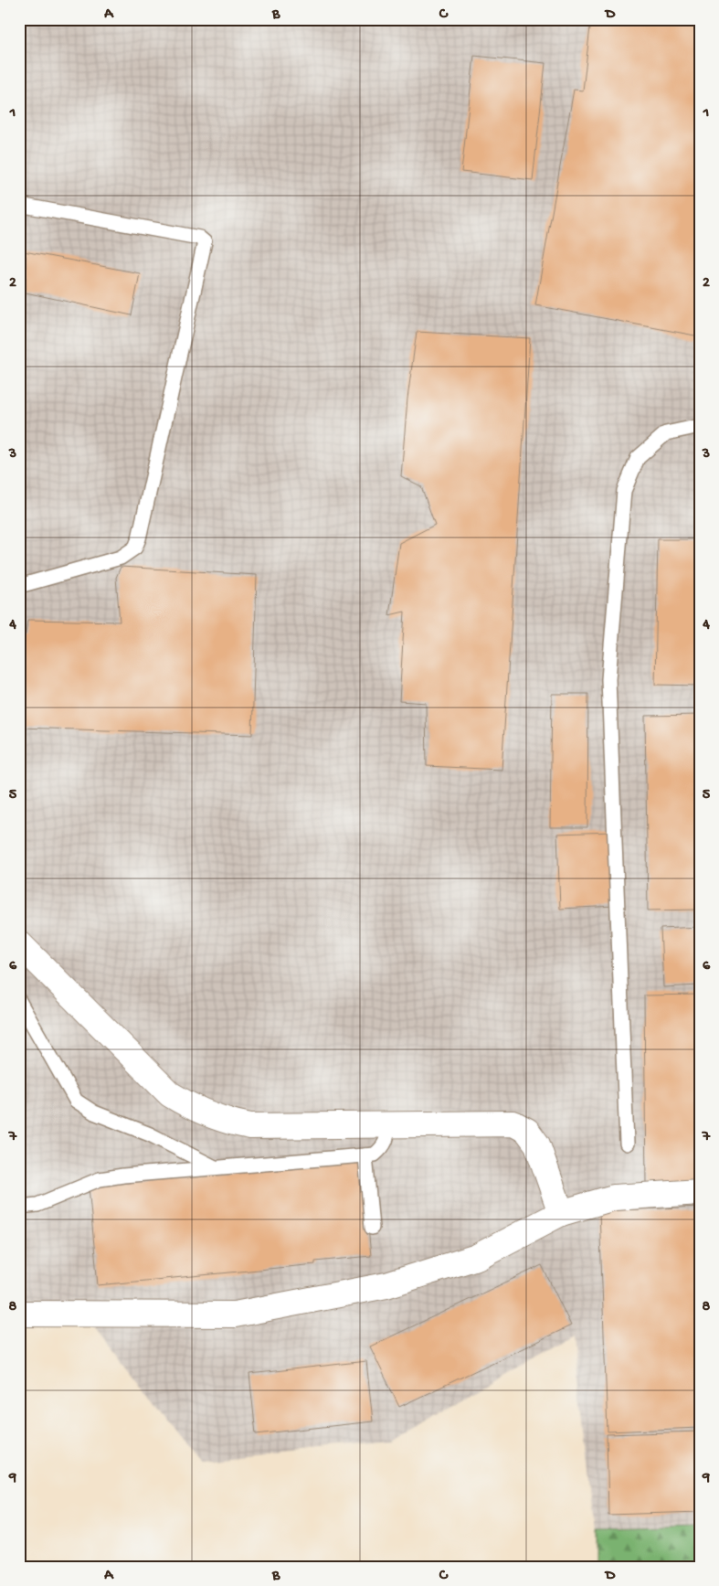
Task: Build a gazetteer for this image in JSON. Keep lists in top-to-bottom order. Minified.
{"grid":{"columns":["A","B","C","D"],"rows":["1","2","3","4","5","6","7","8","9"]}}
